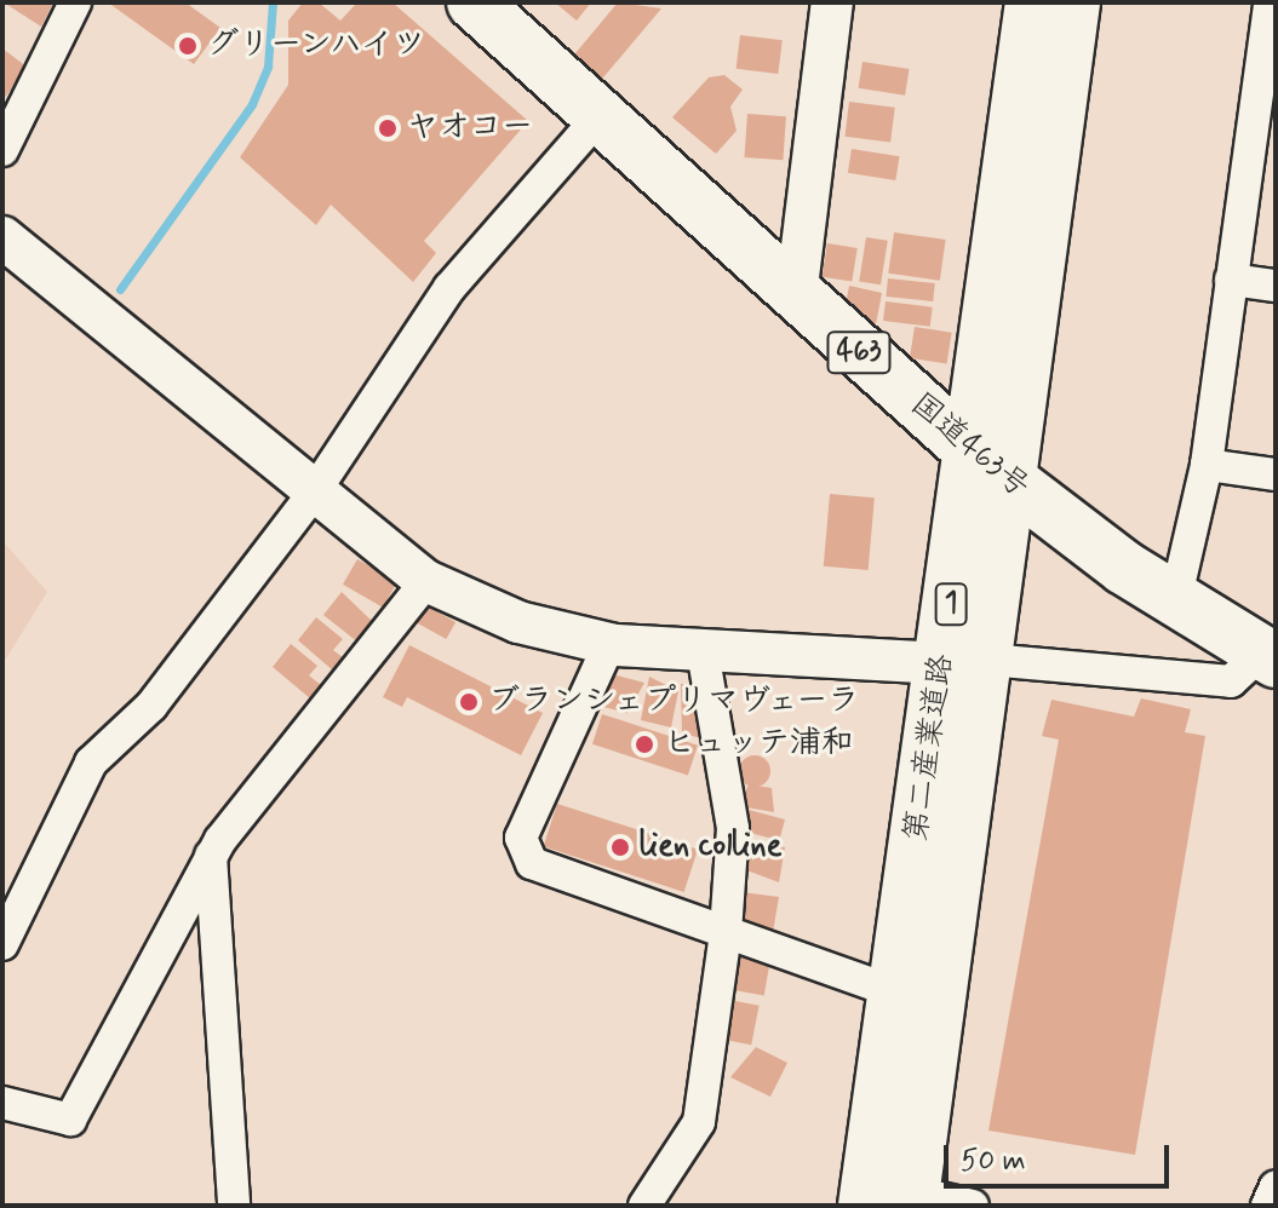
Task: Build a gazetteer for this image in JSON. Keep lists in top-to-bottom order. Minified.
{"streets":{"highway":["463","国道463号"],"main road":["1","第二産業道路"]},"crossings":[["国道463号","第二産業道路"]],"places":["グリーンハイツ","ヤオコー","ブランシェプリマヴェーラ","ヒュッテ浦和","lien colline"],"scale_bar":"50 m"}
